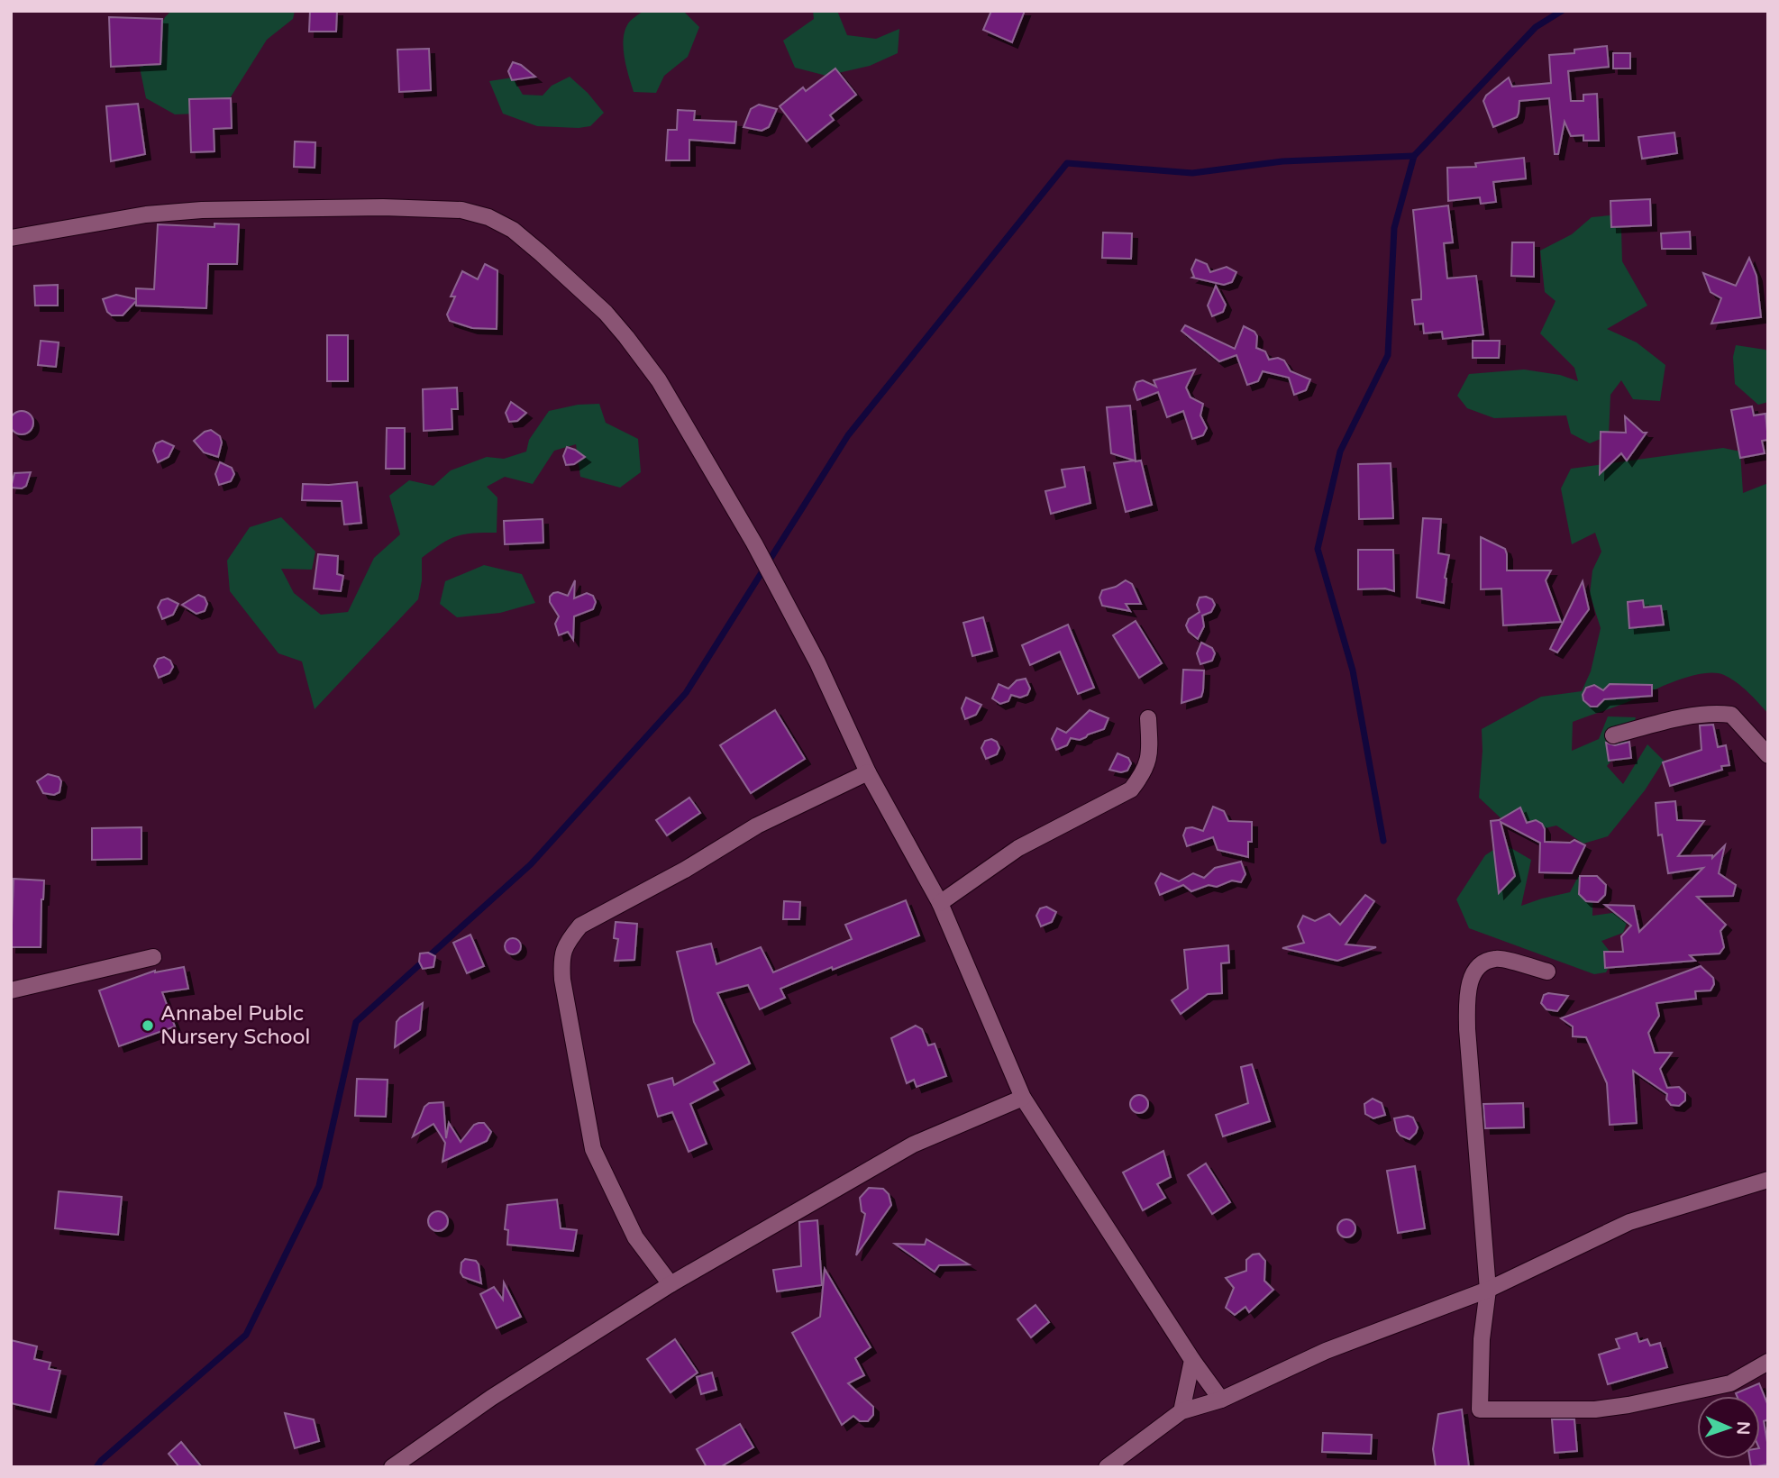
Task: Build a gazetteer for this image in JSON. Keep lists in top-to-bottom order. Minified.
{"places":["Annabel Publc Nursery School"],"north":"right"}
